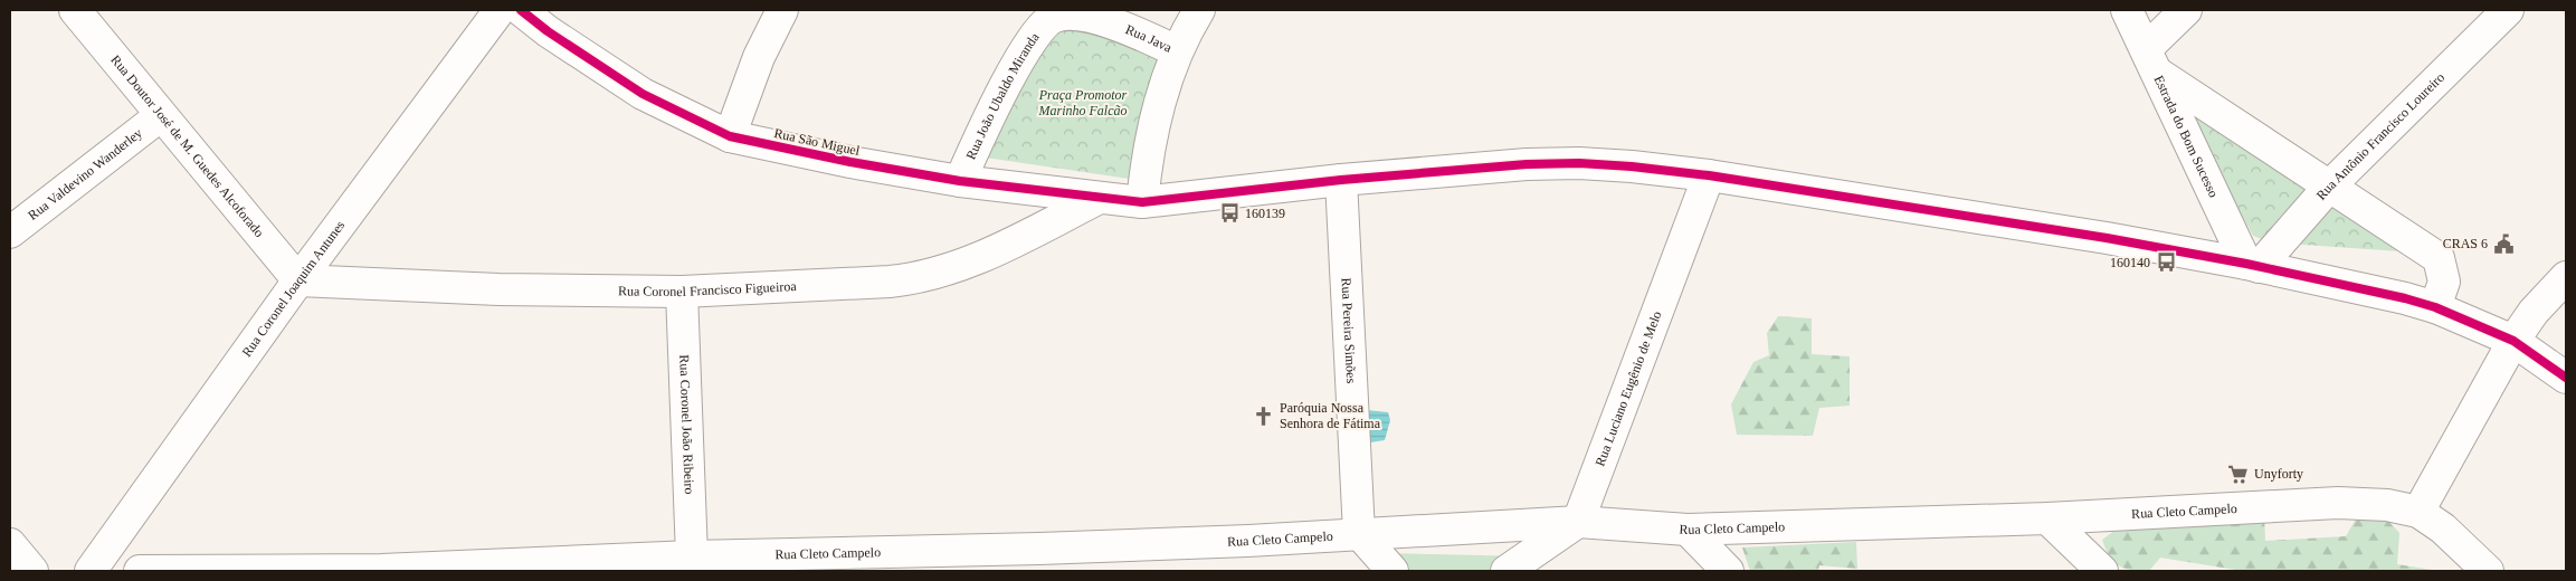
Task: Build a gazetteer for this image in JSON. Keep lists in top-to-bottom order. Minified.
{"streets":{"street":["Rua Java","Rua João Ubaldo Miranda","Estrada do Bom Sucesso","Rua Antônio Francisco Loureiro","Rua São Miguel","Rua Doutor José de M. Guedes Alcoforado","Rua Valdevino Wanderley","Rua Coronel Francisco Figueiroa","Rua Coronel Joaquim Antunes","Rua Pereira Simões","Rua Luciano Eugênio de Melo","Rua Coronel João Ribeiro","Rua Cleto Campelo"]},"crossings":[["Rua Java","Rua João Ubaldo Miranda"],["Rua João Ubaldo Miranda","Rua São Miguel"],["Estrada do Bom Sucesso","Rua Antônio Francisco Loureiro"],["Estrada do Bom Sucesso","Rua São Miguel"],["Rua Antônio Francisco Loureiro","Rua São Miguel"],["Rua São Miguel","Rua Coronel Francisco Figueiroa"],["Rua São Miguel","Rua Pereira Simões"],["Rua São Miguel","Rua Luciano Eugênio de Melo"],["Rua Doutor José de M. Guedes Alcoforado","Rua Valdevino Wanderley"],["Rua Doutor José de M. Guedes Alcoforado","Rua Coronel Francisco Figueiroa"],["Rua Doutor José de M. Guedes Alcoforado","Rua Coronel Joaquim Antunes"],["Rua Coronel Francisco Figueiroa","Rua Coronel Joaquim Antunes"],["Rua Coronel Francisco Figueiroa","Rua Coronel João Ribeiro"],["Rua Pereira Simões","Rua Cleto Campelo"],["Rua Luciano Eugênio de Melo","Rua Cleto Campelo"],["Rua Coronel João Ribeiro","Rua Cleto Campelo"]],"parks":["Praça Promotor Marinho Falcão"],"places":{"bus stop":["160139","160140"],"public building":["CRAS 6"],"church":["Paróquia Nossa Senhora de Fátima"],"supermarket":["Unyforty"]}}
